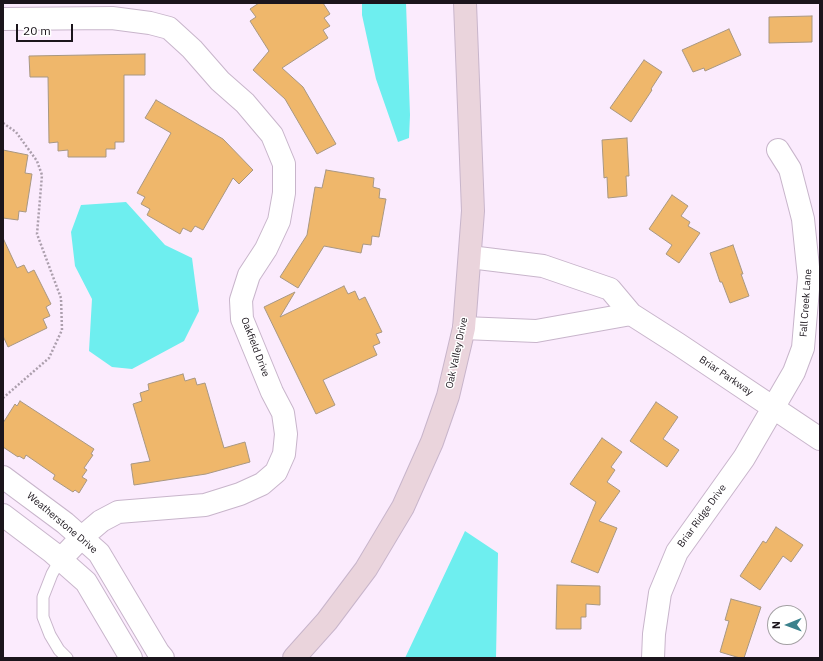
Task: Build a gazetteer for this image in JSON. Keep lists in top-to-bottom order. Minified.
{"streets":{"street":["Fall Creek Lane","Oakfield Drive","Oak Valley Drive","Briar Parkway","Briar Ridge Drive","Weatherstone Drive"]},"crossings":[["Fall Creek Lane","Briar Parkway"],["Fall Creek Lane","Briar Ridge Drive"],["Oakfield Drive","Weatherstone Drive"],["Oak Valley Drive","Briar Parkway"],["Briar Parkway","Briar Ridge Drive"]],"scale_bar":"20 m","north":"left"}
